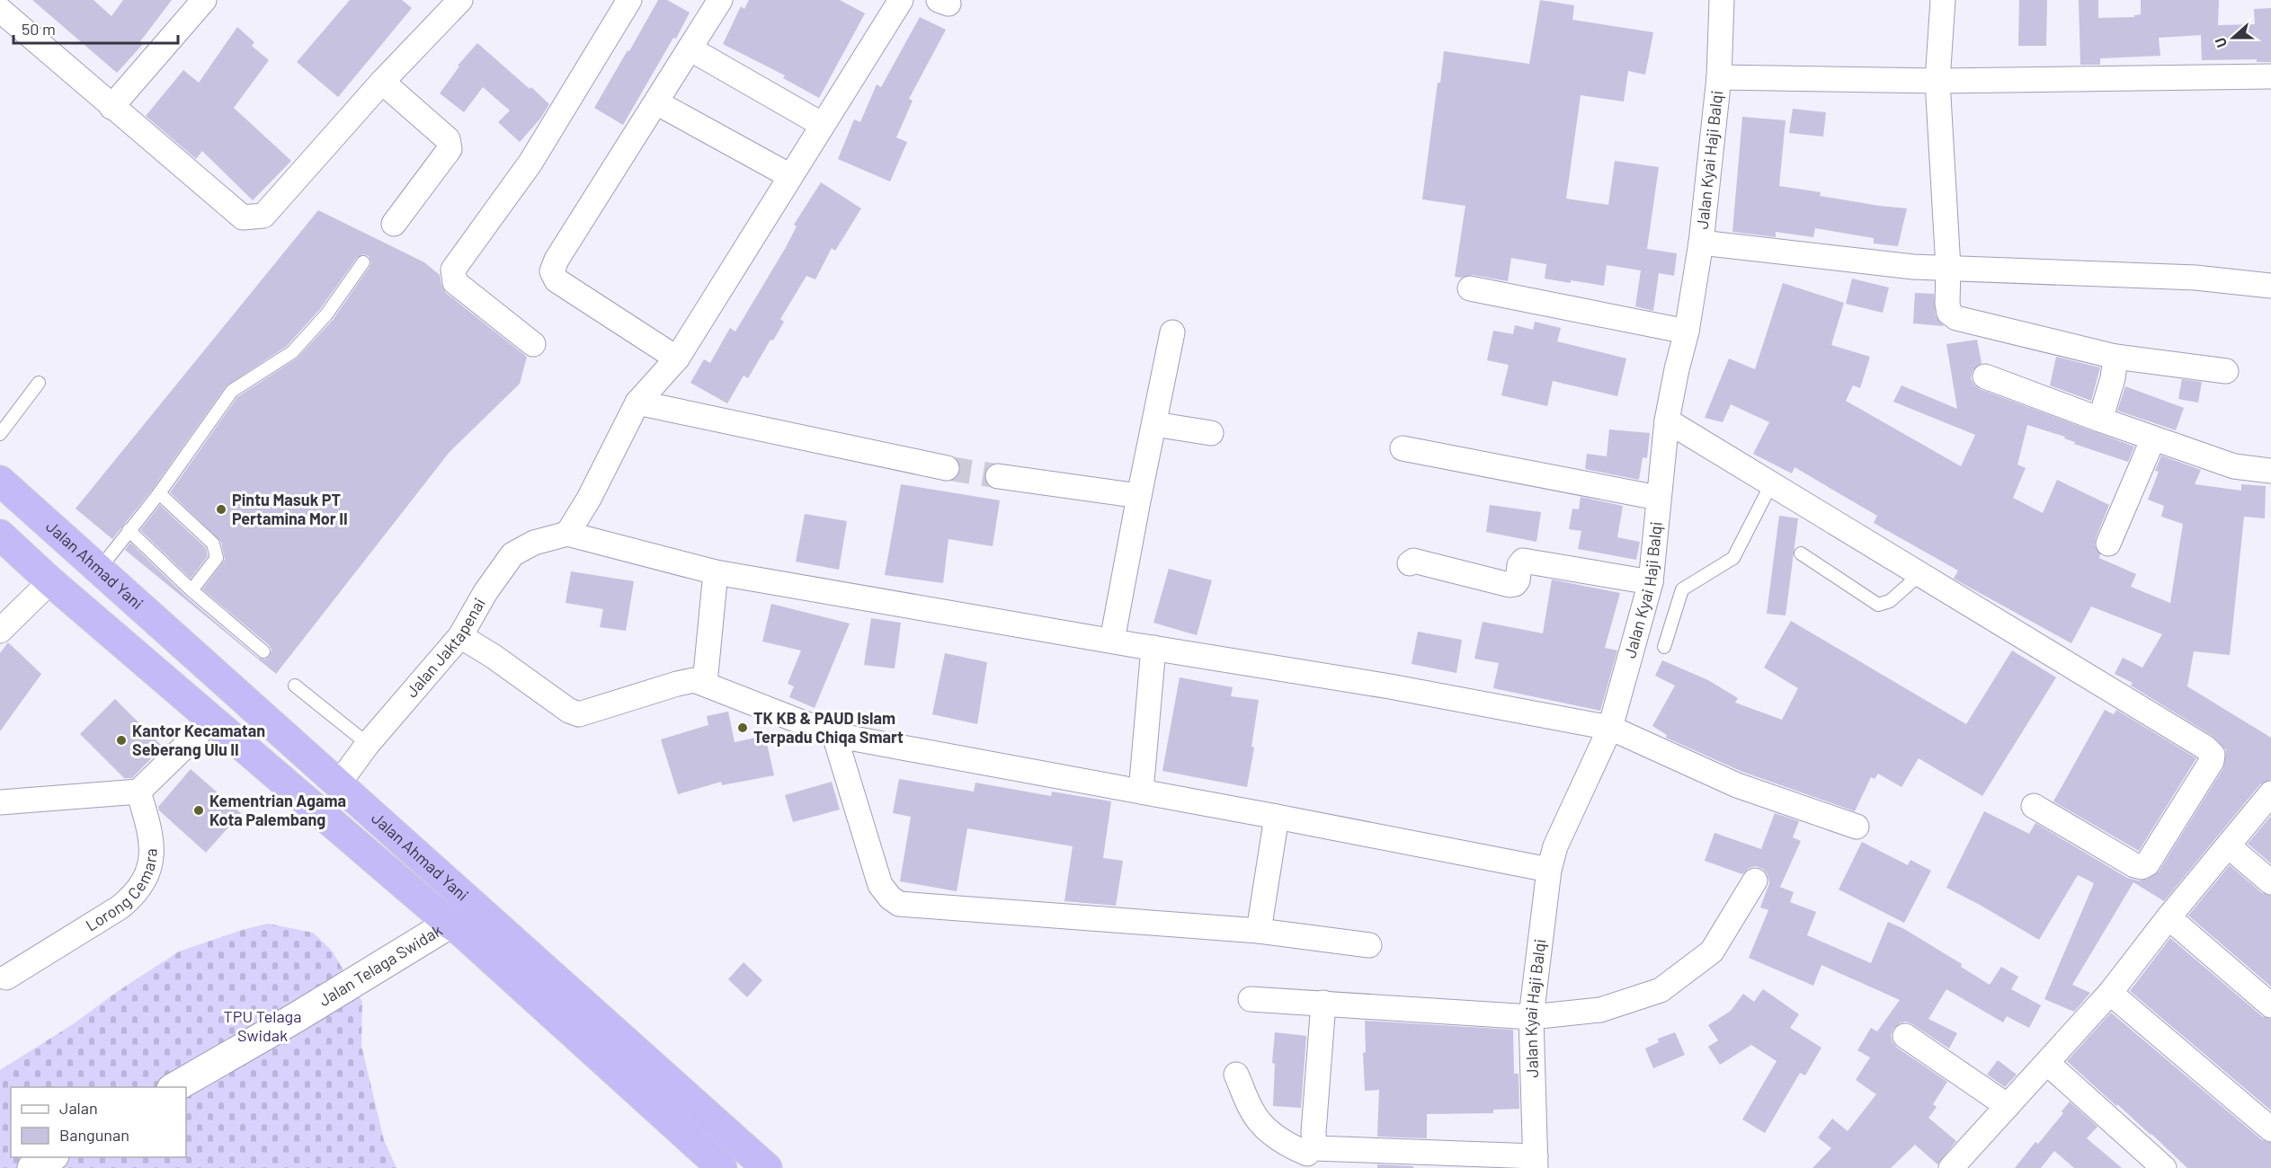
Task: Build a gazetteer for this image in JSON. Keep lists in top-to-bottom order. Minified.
{"streets":{"highway":["Jalan Ahmad Yani"],"street":["Jalan Kyai Haji Balqi","Jalan Jaktapenai","Lorong Cemara","Jalan Telaga Swidak"]},"crossings":[["Jalan Ahmad Yani","Jalan Jaktapenai"],["Jalan Ahmad Yani","Jalan Telaga Swidak"]],"parks":["TPU Telaga Swidak"],"places":["Pintu Masuk PT Pertamina Mor II","TK KB & PAUD Islam Terpadu Chiqa Smart","Kantor Kecamatan Seberang Ulu II","Kementrian Agama Kota Palembang"],"legend":["Jalan","Bangunan"],"scale_bar":"50 m","north":"left"}
